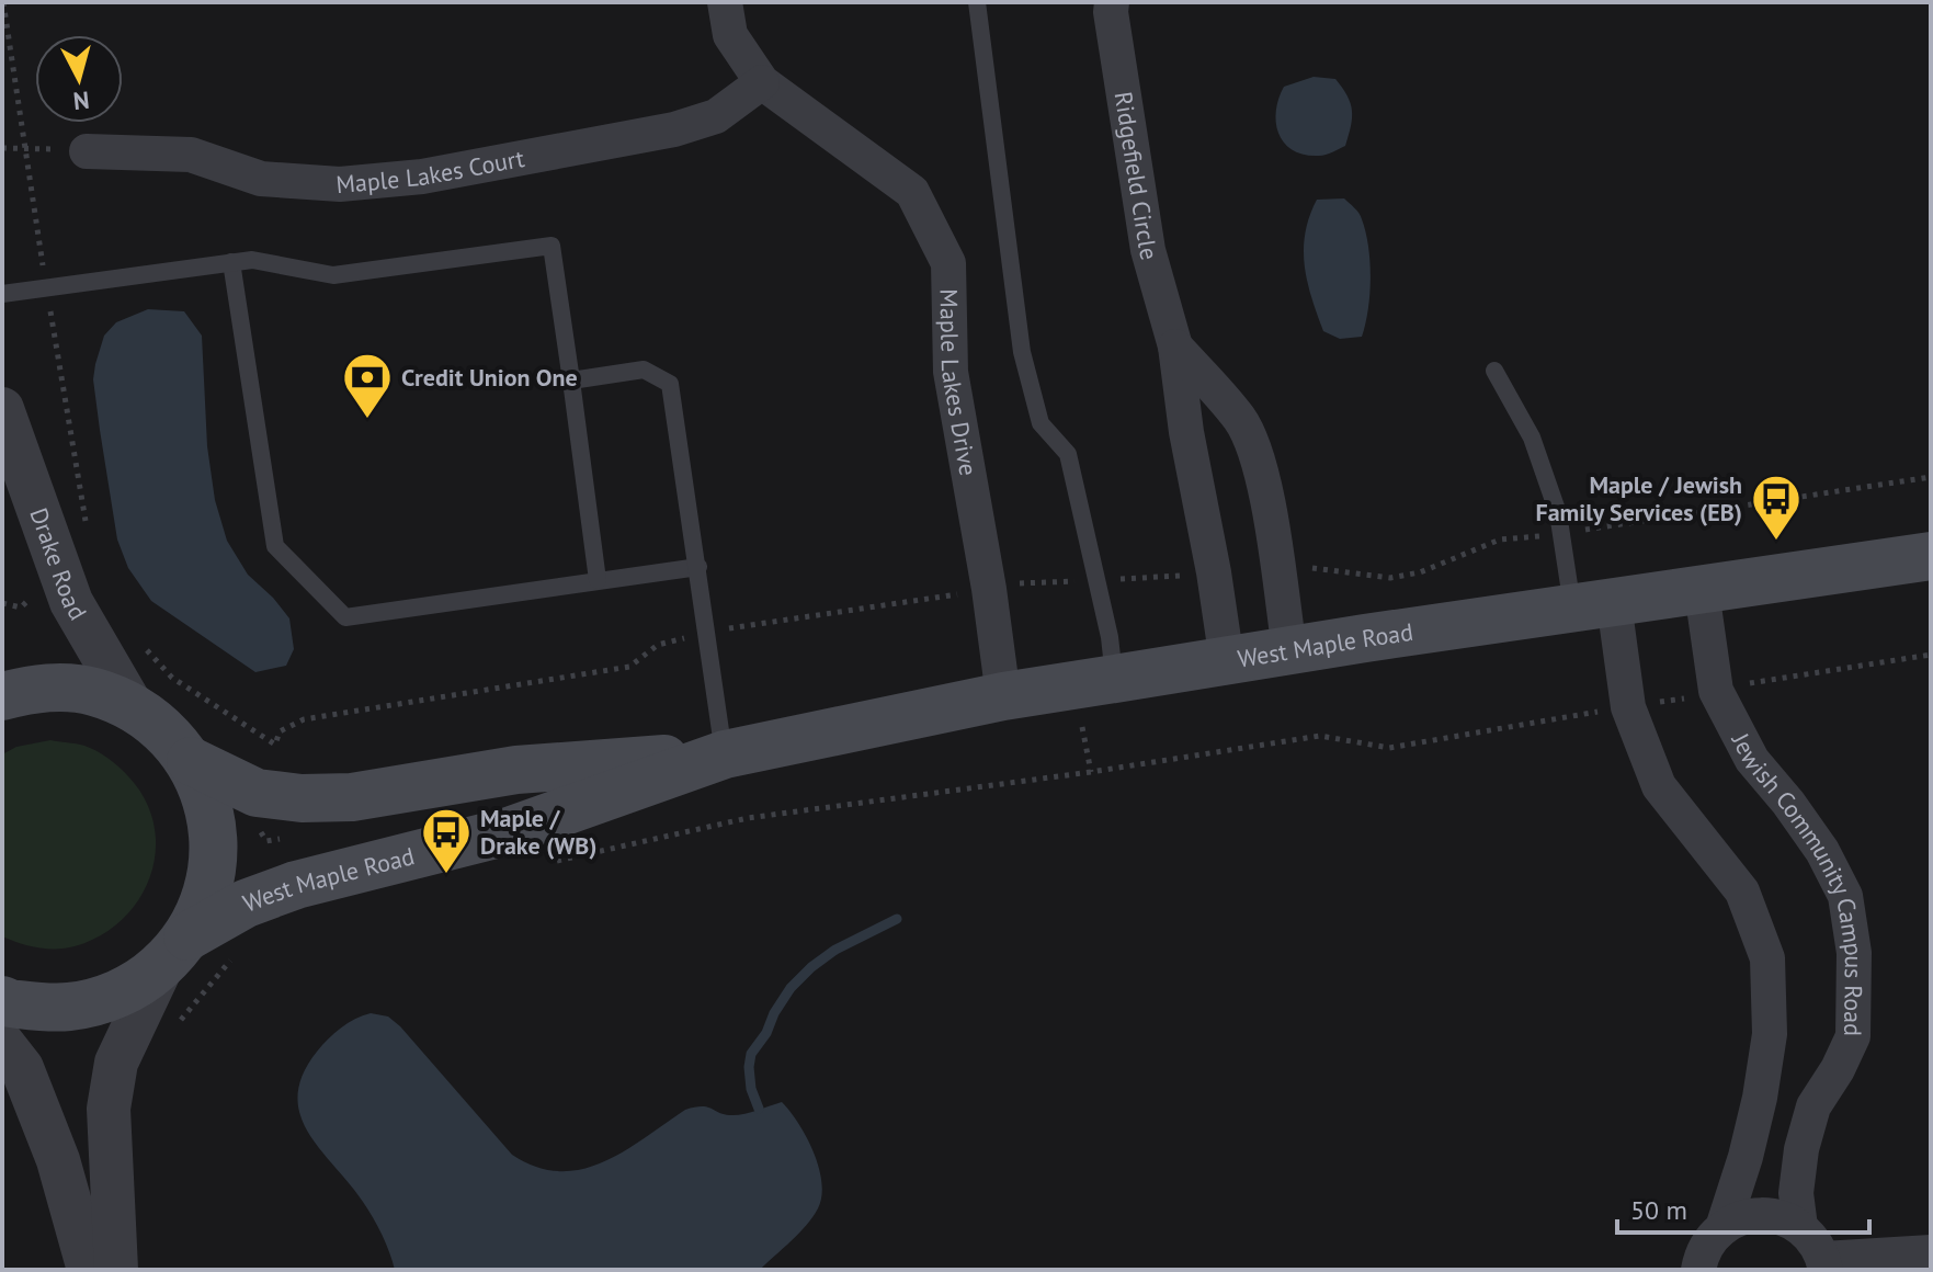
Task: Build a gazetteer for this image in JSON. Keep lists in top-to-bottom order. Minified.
{"streets":{"main road":["West Maple Road"],"street":["Maple Lakes Court","Ridgefield Circle","Maple Lakes Drive","Drake Road","Jewish Community Campus Road"]},"crossings":[["Maple Lakes Court","Maple Lakes Drive"],["Ridgefield Circle","West Maple Road"],["Maple Lakes Drive","West Maple Road"],["West Maple Road","Jewish Community Campus Road"]],"places":{"bank":["Credit Union One"],"bus stop":["Maple / Jewish Family Services (EB)","Maple / Drake (WB)"]},"scale_bar":"50 m","north":"bottom"}
